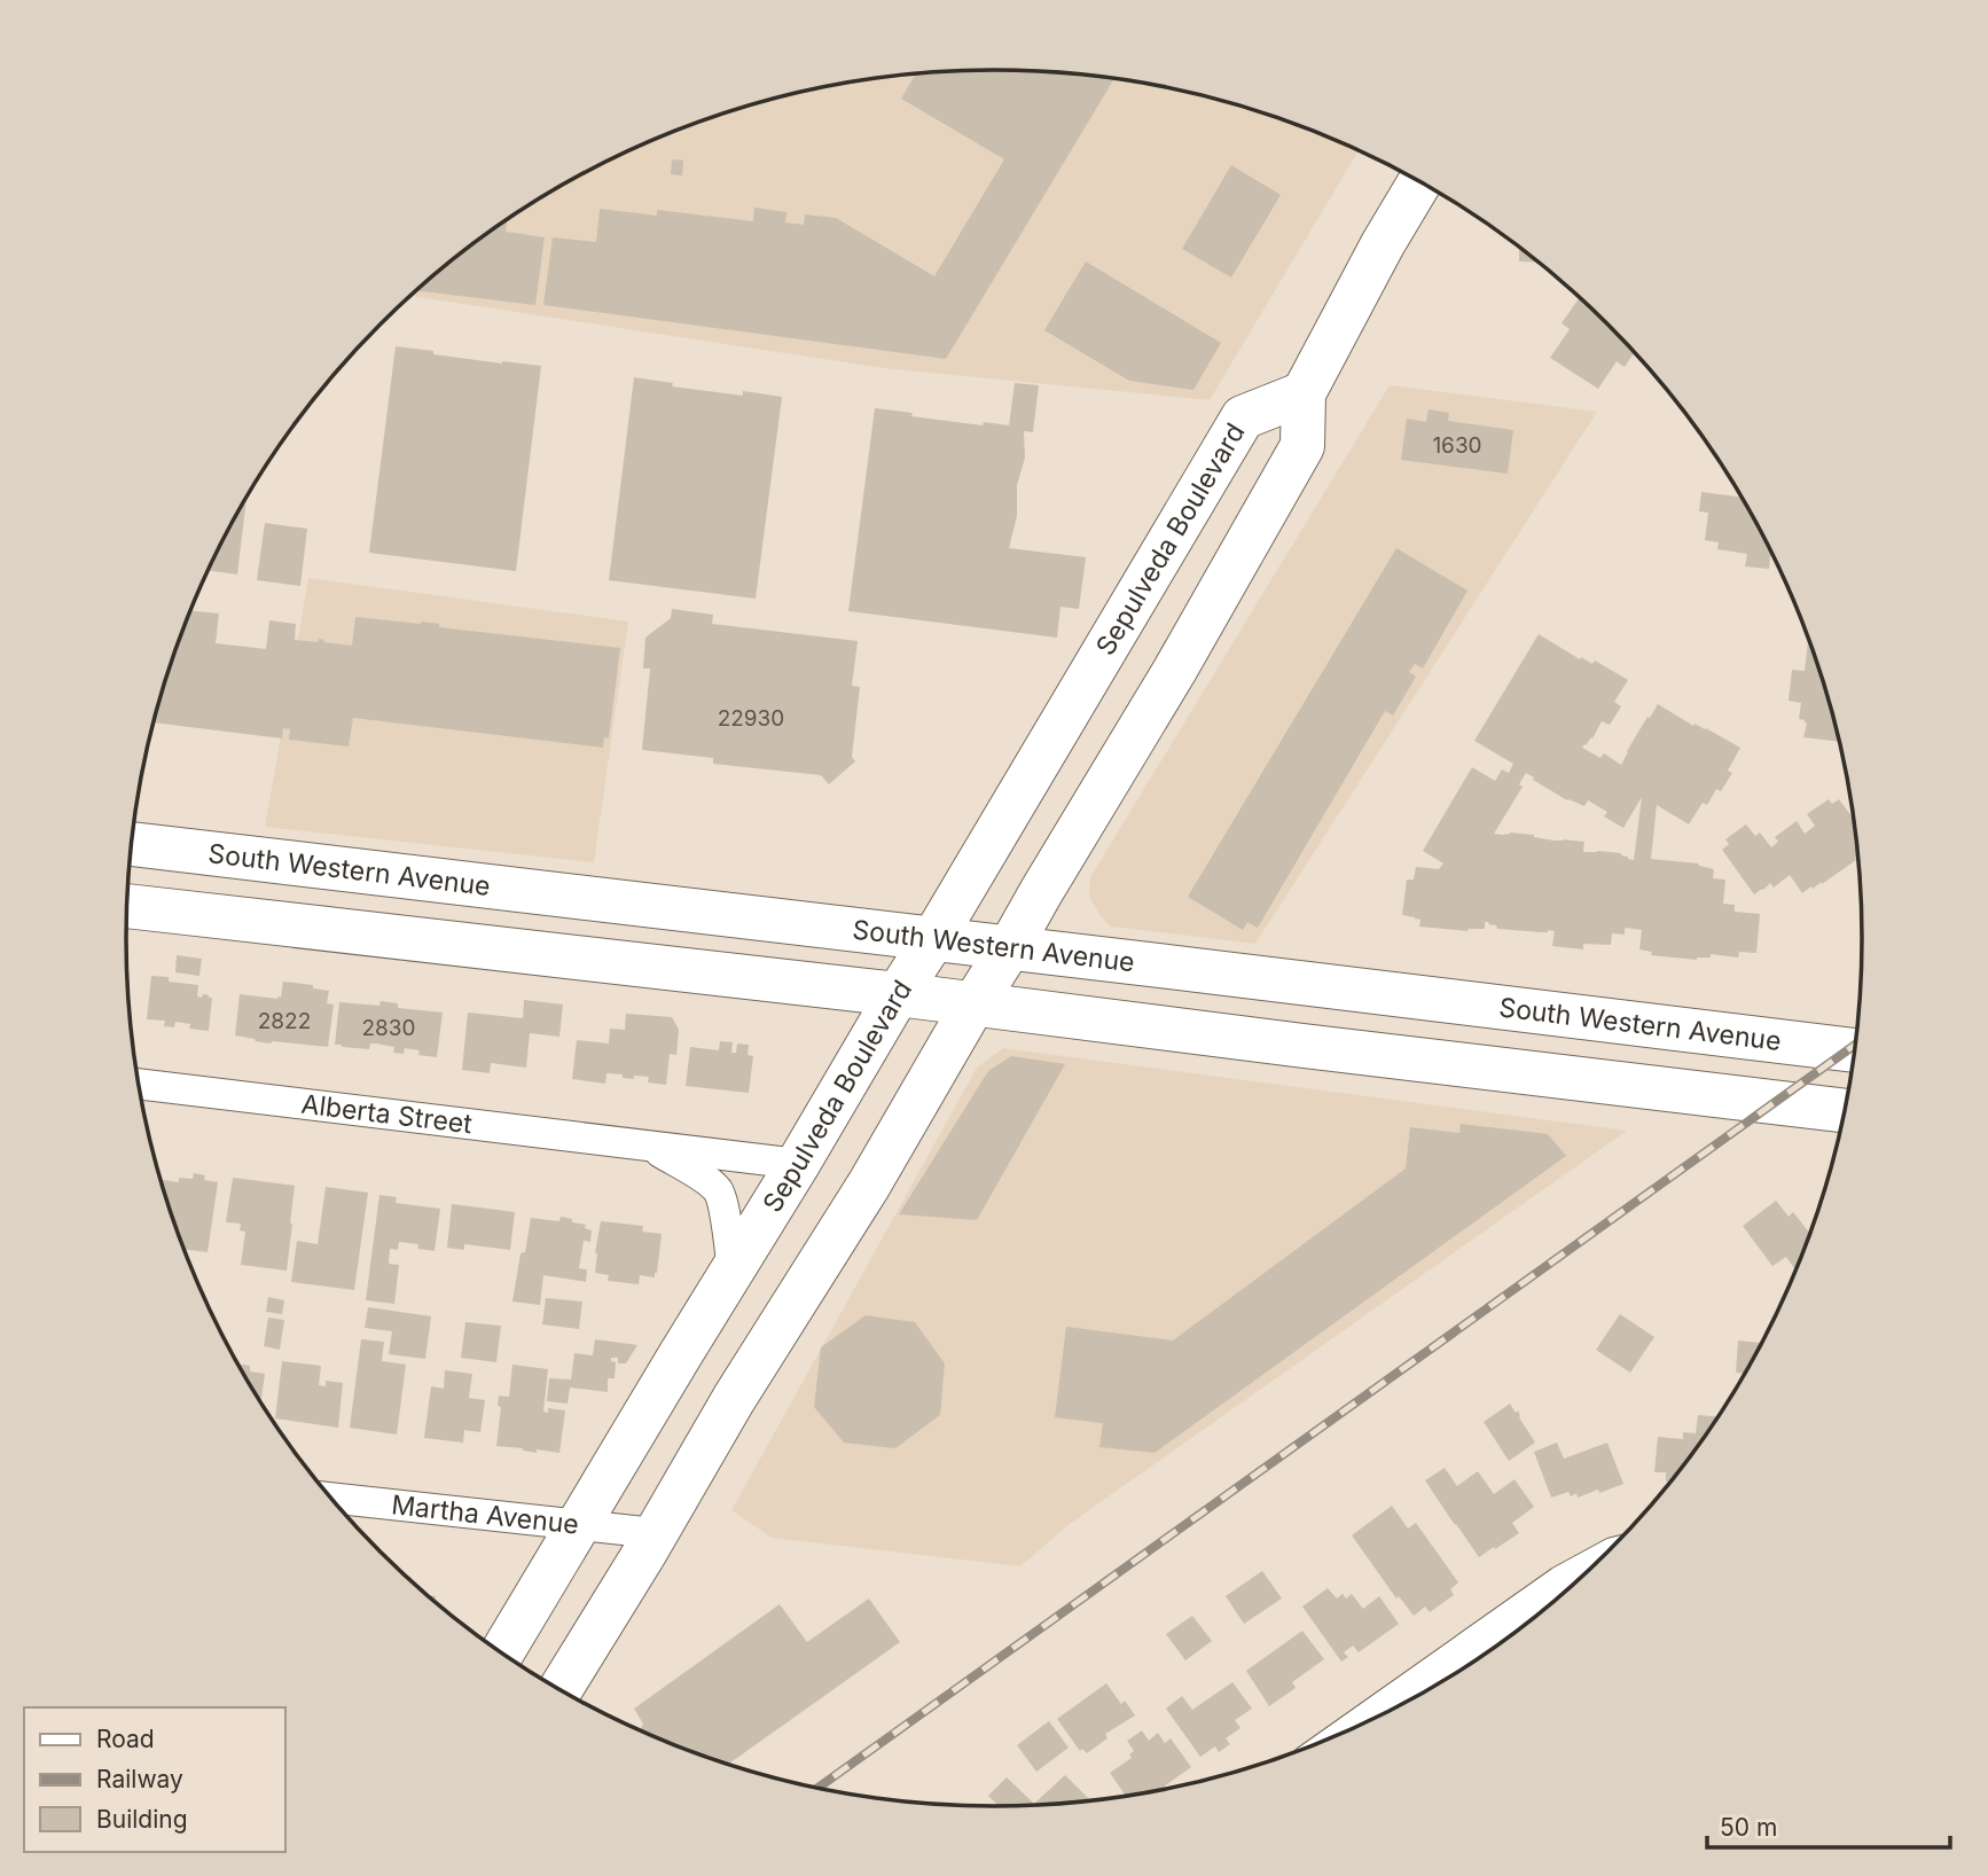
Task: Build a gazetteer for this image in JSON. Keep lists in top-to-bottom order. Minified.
{"streets":{"main road":["Sepulveda Boulevard","South Western Avenue"],"street":["Alberta Street","Martha Avenue"]},"crossings":[["Sepulveda Boulevard","South Western Avenue"],["Sepulveda Boulevard","Alberta Street"],["Sepulveda Boulevard","Martha Avenue"]],"house_numbers":["1630","22930","2822","2830"],"legend":["Road","Railway","Building"],"scale_bar":"50 m"}
